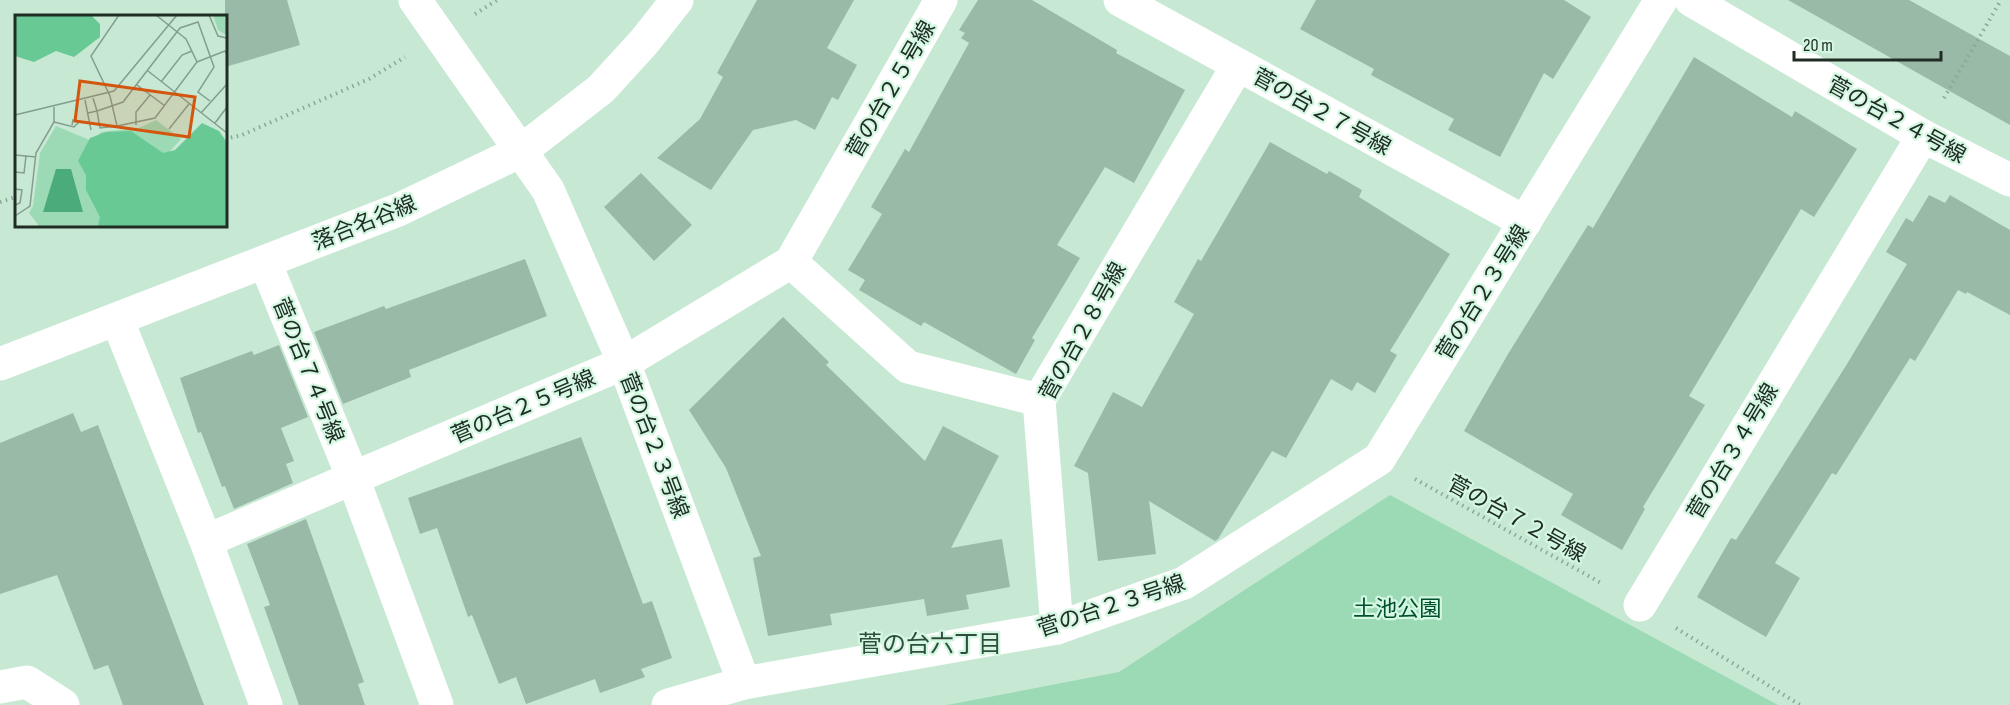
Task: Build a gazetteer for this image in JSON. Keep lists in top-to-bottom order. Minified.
{"streets":{"street":["菅の台２５号線","菅の台２７号線","菅の台２４号線","落合名谷線","菅の台２３号線","菅の台２８号線","菅の台７４号線","菅の台３４号線"],"path":["菅の台７２号線"]},"crossings":[["菅の台２５号線","菅の台２３号線"],["菅の台２５号線","菅の台７４号線"],["菅の台２７号線","菅の台２３号線"],["菅の台２７号線","菅の台２８号線"],["菅の台２４号線","菅の台３４号線"],["落合名谷線","菅の台２３号線"],["落合名谷線","菅の台７４号線"],["菅の台２３号線","菅の台２８号線"],["菅の台２３号線","菅の台７２号線"],["菅の台３４号線","菅の台７２号線"]],"districts":["菅の台六丁目"],"parks":["土池公園"],"scale_bar":"20 m"}
